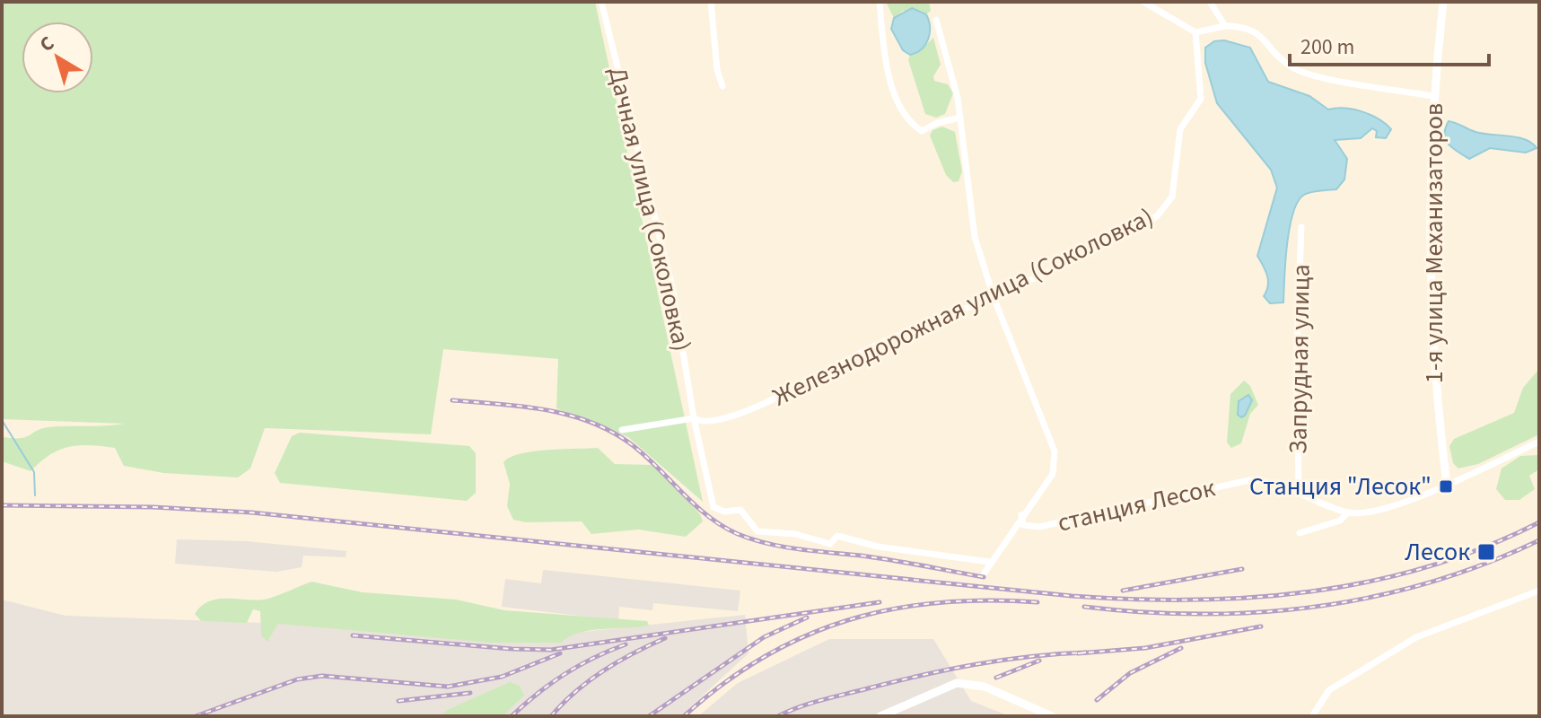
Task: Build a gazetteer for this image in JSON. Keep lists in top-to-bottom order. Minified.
{"streets":{"street":["Дачная улица (Соколовка)","1-я улица Механизаторов","Железнодорожная улица (Соколовка)","Запрудная улица","станция Лесок"]},"crossings":[["Дачная улица (Соколовка)","Железнодорожная улица (Соколовка)"],["Запрудная улица","станция Лесок"]],"places":{"transit":["Станция \"Лесок\"","Лесок"]},"scale_bar":"200 m","north":"top left"}
